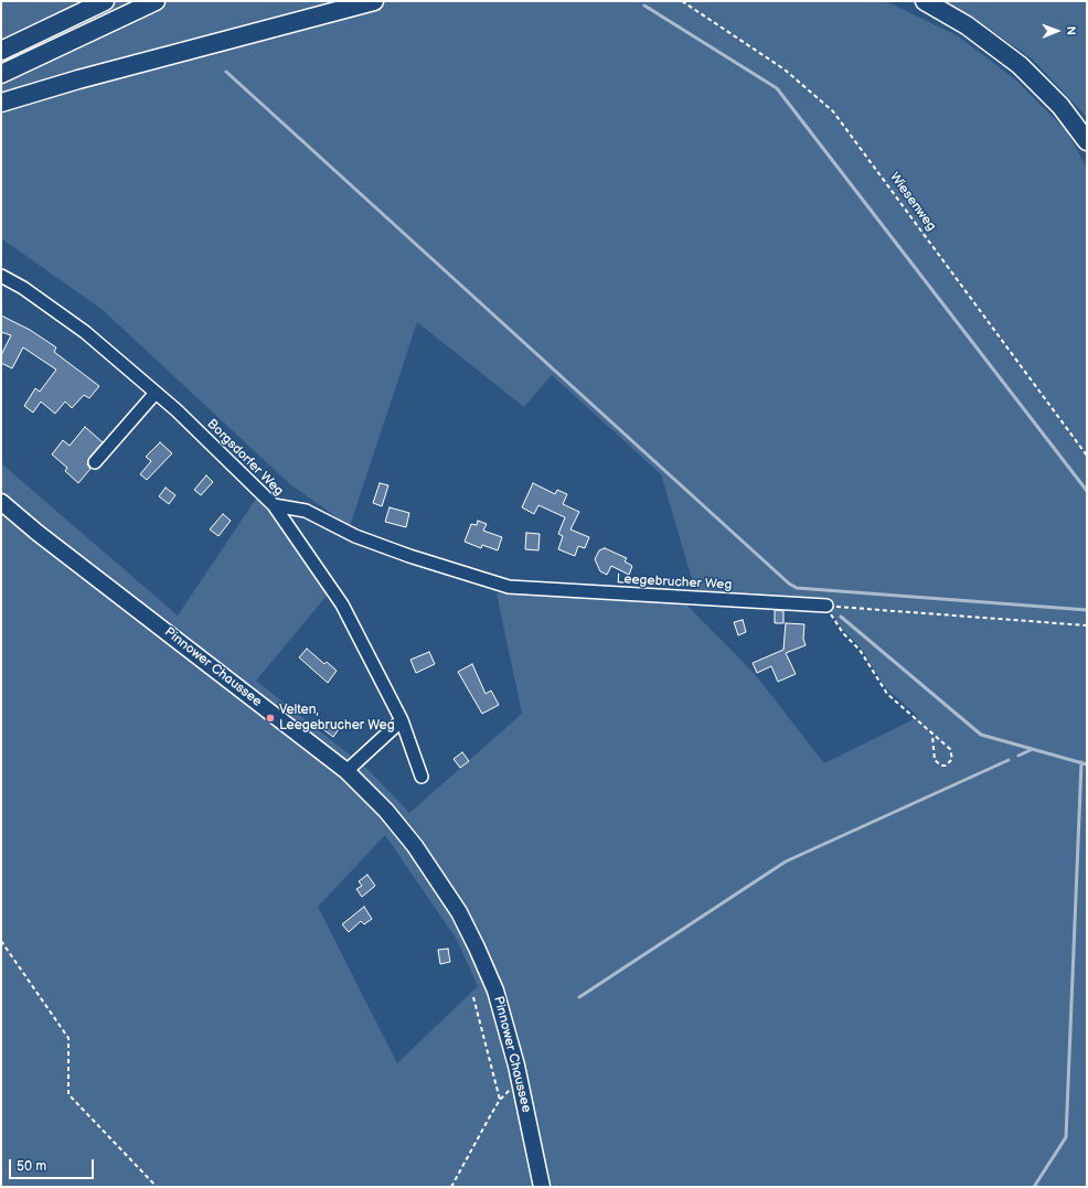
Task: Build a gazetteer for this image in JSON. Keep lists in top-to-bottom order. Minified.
{"streets":{"main road":["Pinnower Chaussee"],"street":["Borgsdorfer Weg","Leegebrucher Weg"],"path":["Wiesenweg"]},"crossings":[["Borgsdorfer Weg","Leegebrucher Weg"]],"places":["Velten, Leegebrucher Weg"],"scale_bar":"50 m","north":"right"}
